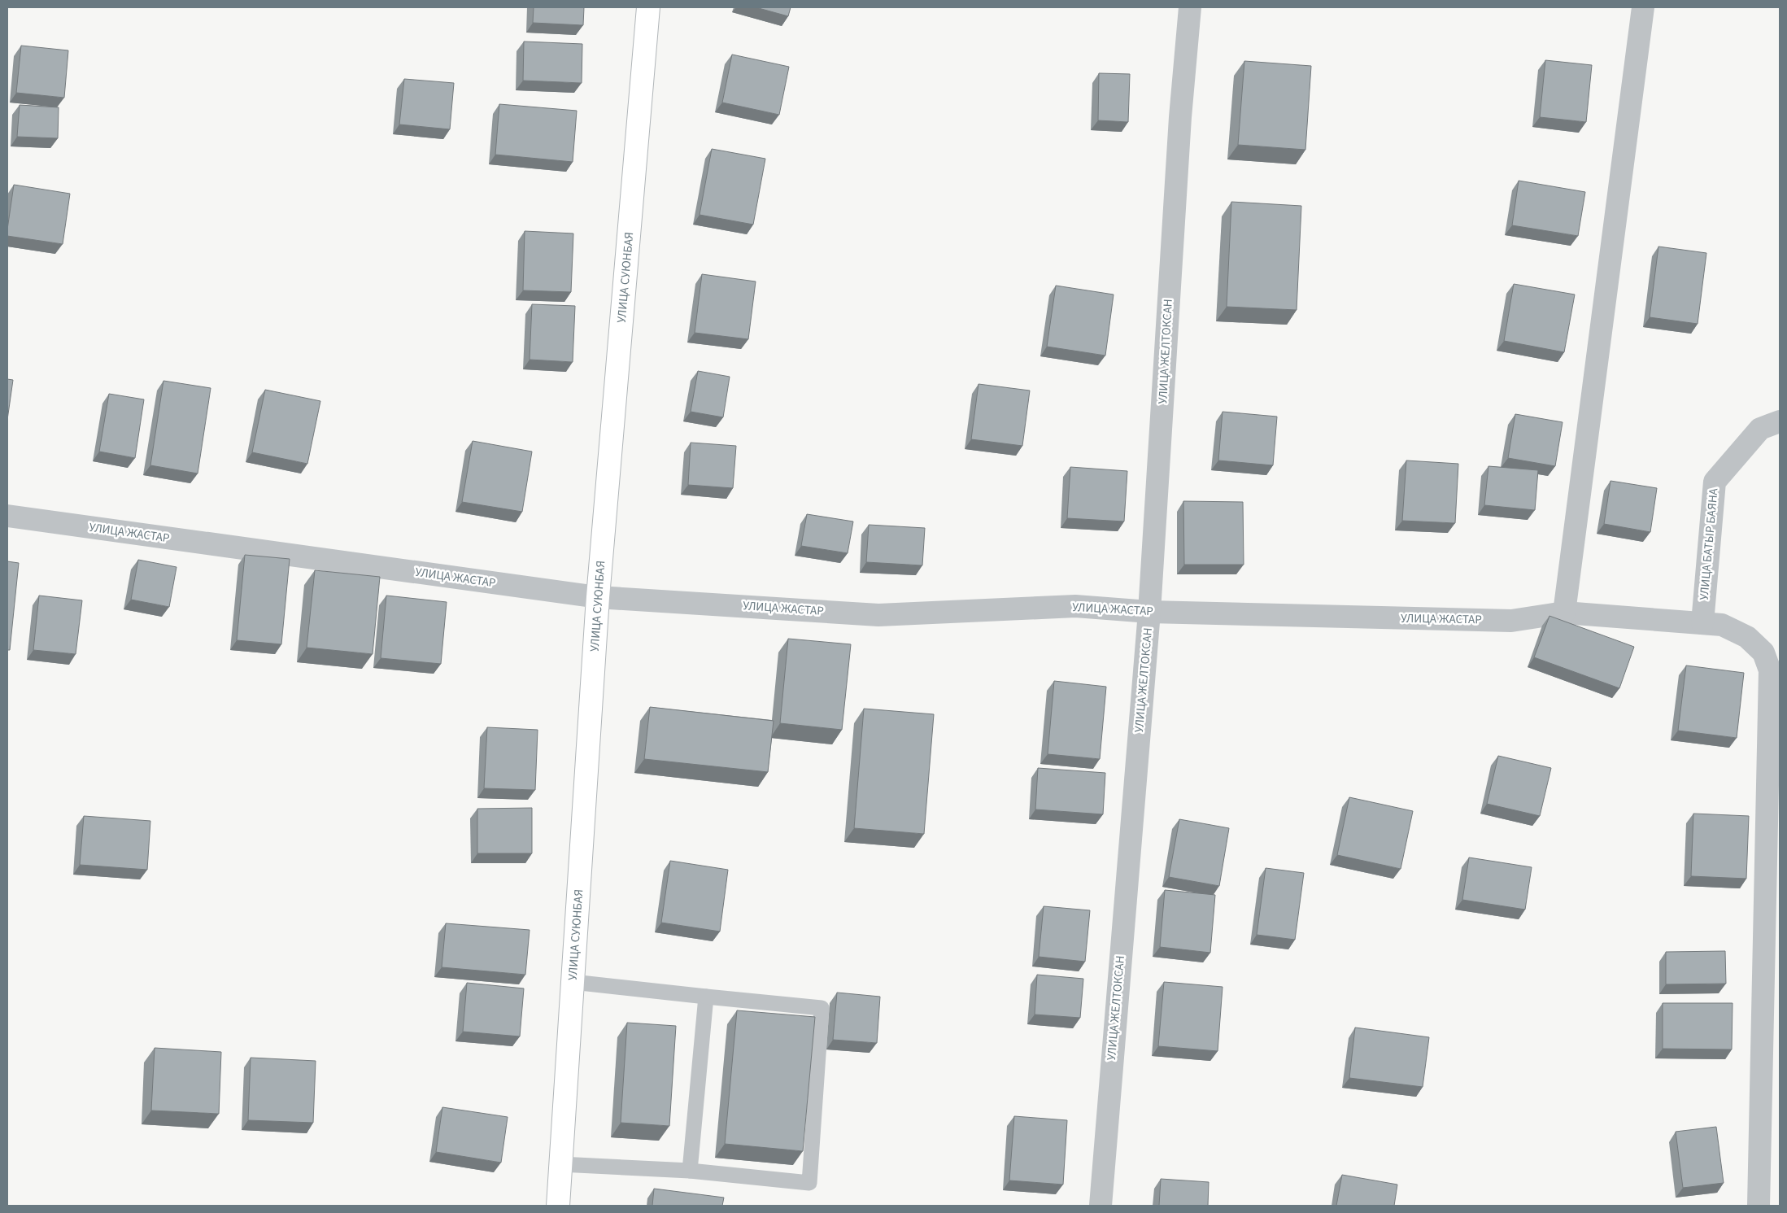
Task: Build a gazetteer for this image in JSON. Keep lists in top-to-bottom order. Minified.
{"streets":{"main road":["УЛИЦА СУЮНБАЯ"],"street":["УЛИЦА ЖЕЛТОКСАН","УЛИЦА ЖАСТАР","УЛИЦА БАТЫР БАЯНА"]},"crossings":[["УЛИЦА СУЮНБАЯ","УЛИЦА ЖАСТАР"],["УЛИЦА ЖЕЛТОКСАН","УЛИЦА ЖАСТАР"],["УЛИЦА ЖАСТАР","УЛИЦА БАТЫР БАЯНА"]]}
